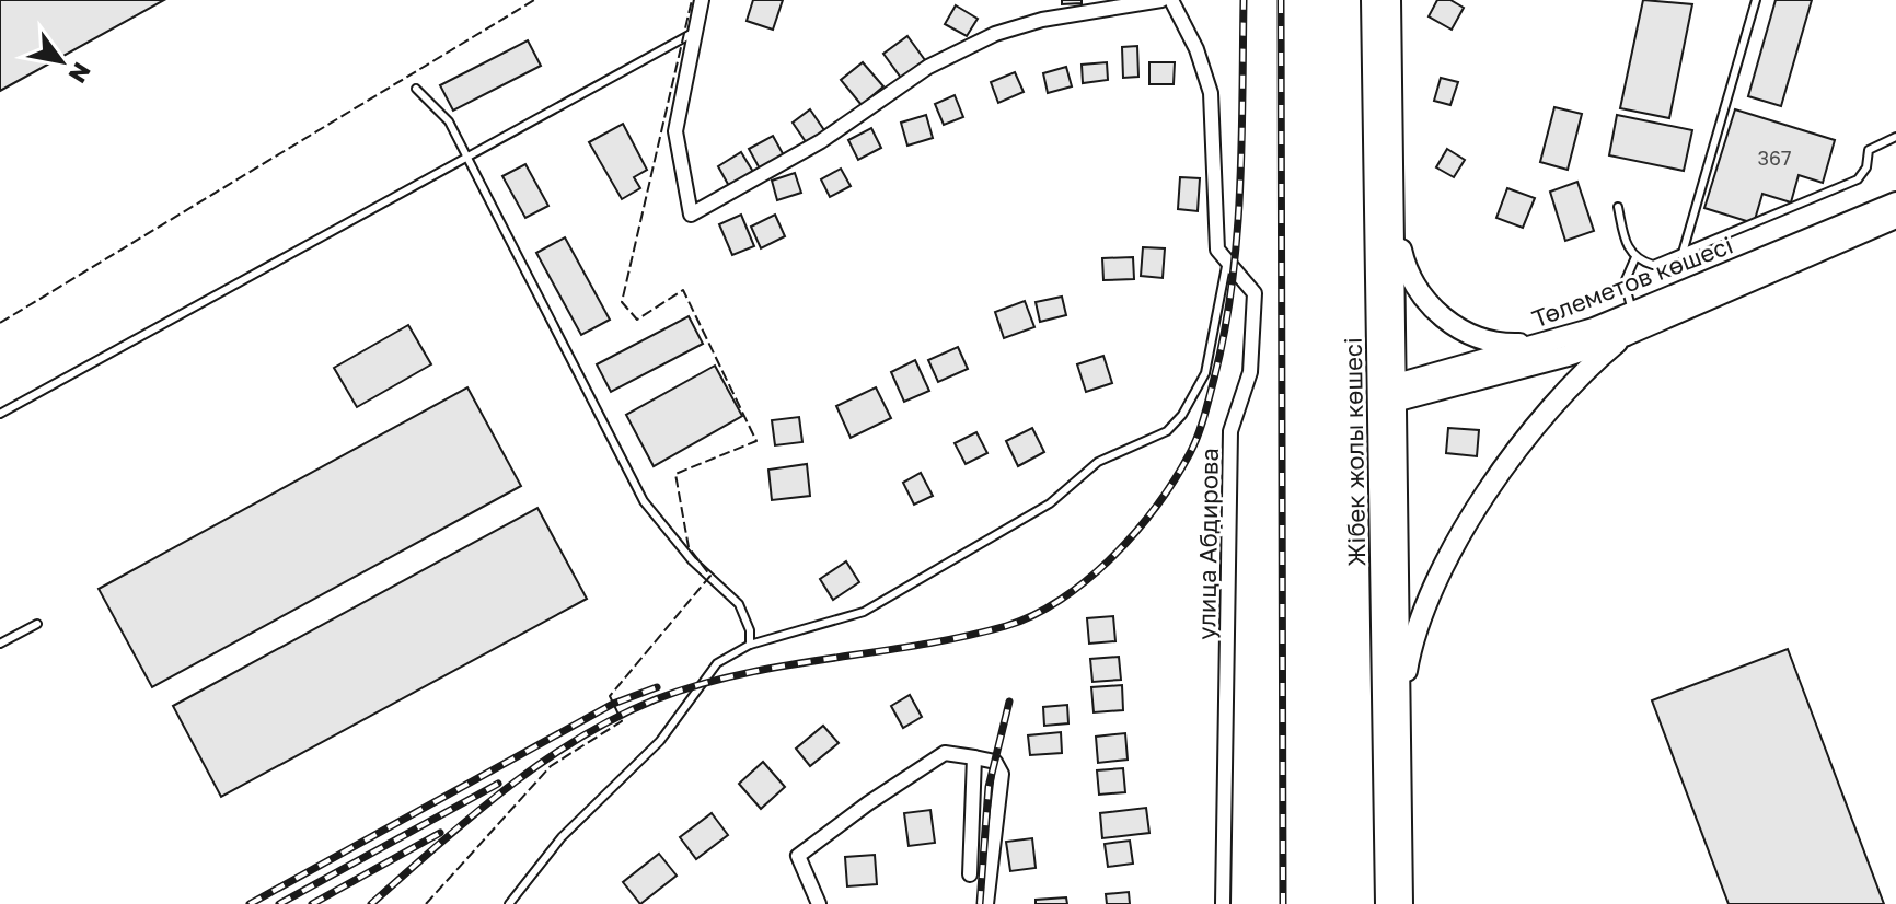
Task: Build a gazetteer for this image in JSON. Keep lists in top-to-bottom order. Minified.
{"streets":{"main road":["Төлеметов көшесі","Жібек жолы көшесі"],"street":["улица Абдирова"]},"crossings":[["Төлеметов көшесі","Жібек жолы көшесі"]],"house_numbers":["367"],"north":"bottom right"}
